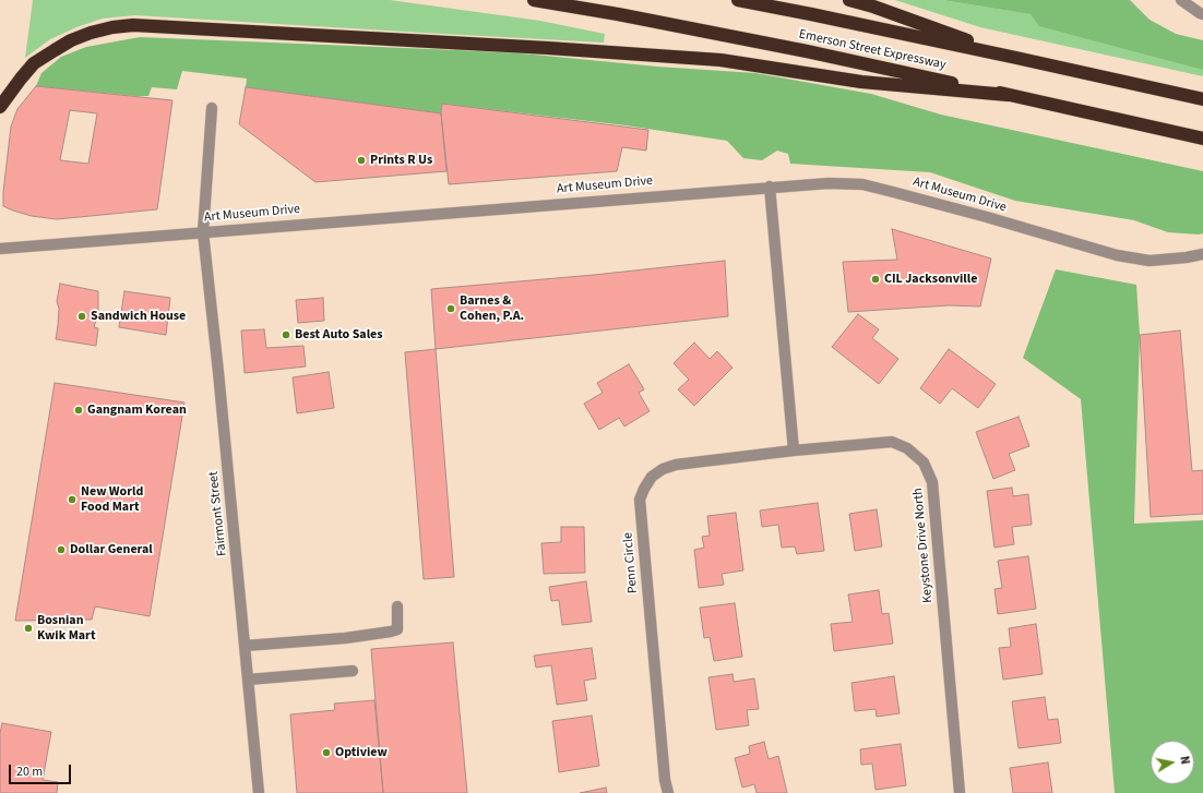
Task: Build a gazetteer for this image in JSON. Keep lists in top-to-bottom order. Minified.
{"streets":{"highway":["Emerson Street Expressway"],"street":["Art Museum Drive","Fairmont Street","Keystone Drive North","Penn Circle"]},"crossings":[["Art Museum Drive","Fairmont Street"],["Keystone Drive North","Penn Circle"]],"places":["Prints R Us","CIL Jacksonville","Barnes & Cohen, P.A.","Sandwich House","Best Auto Sales","Gangnam Korean","New World Food Mart","Dollar General","Bosnian Kwik Mart","Optiview"],"scale_bar":"20 m","north":"right"}
